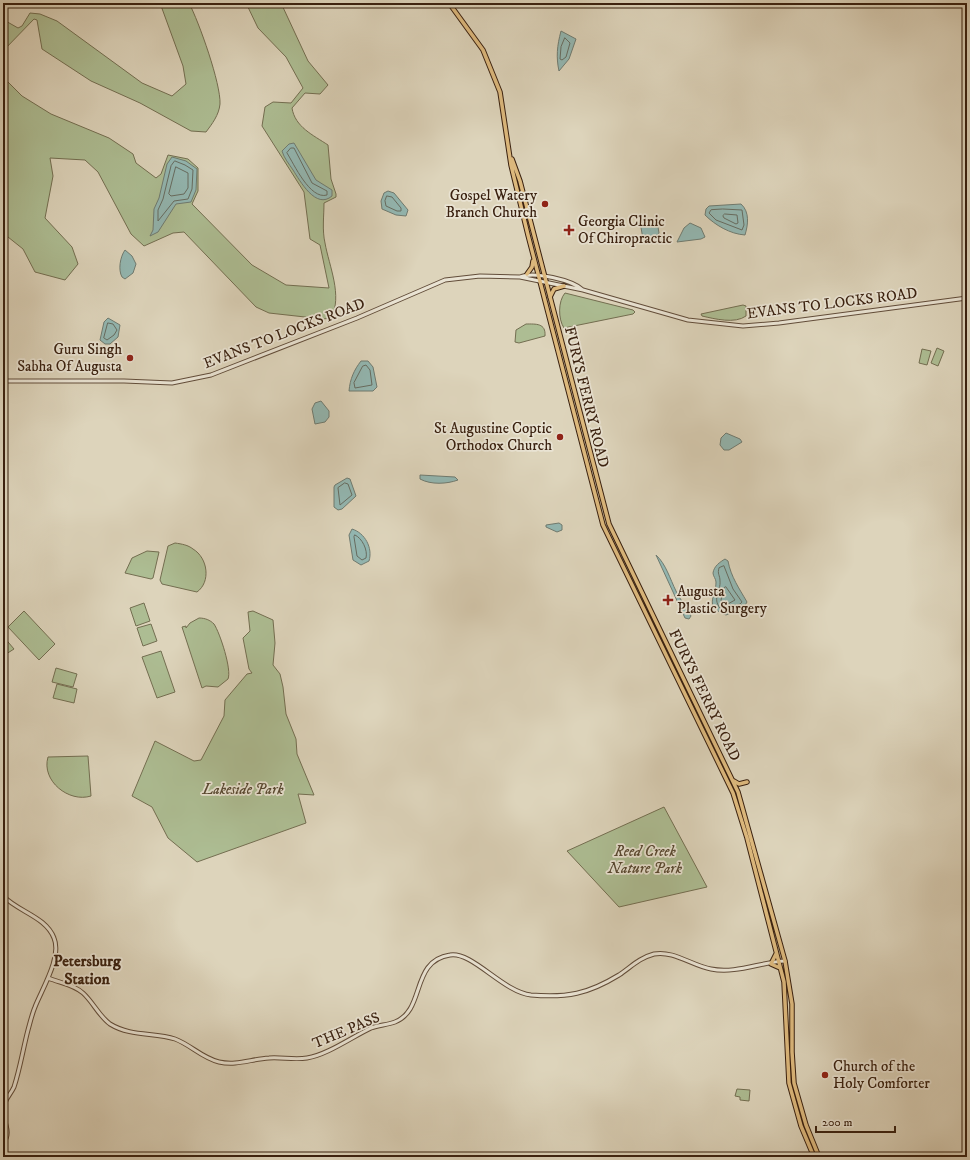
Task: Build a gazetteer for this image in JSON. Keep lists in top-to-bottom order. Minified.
{"streets":{"main road":["FURYS FERRY ROAD"],"street":["EVANS TO LOCKS ROAD","THE PASS"]},"crossings":[["EVANS TO LOCKS ROAD","FURYS FERRY ROAD"],["FURYS FERRY ROAD","THE PASS"]],"districts":["Petersburg Station"],"parks":["Lakeside Park","Reed Creek Nature Park"],"places":{"other":["Gospel Watery Branch Church","Guru Singh Sabha Of Augusta","St Augustine Coptic Orthodox Church","Church of the Holy Comforter"],"health":["Georgia Clinic Of Chiropractic","Augusta Plastic Surgery"]},"scale_bar":"200 m"}
